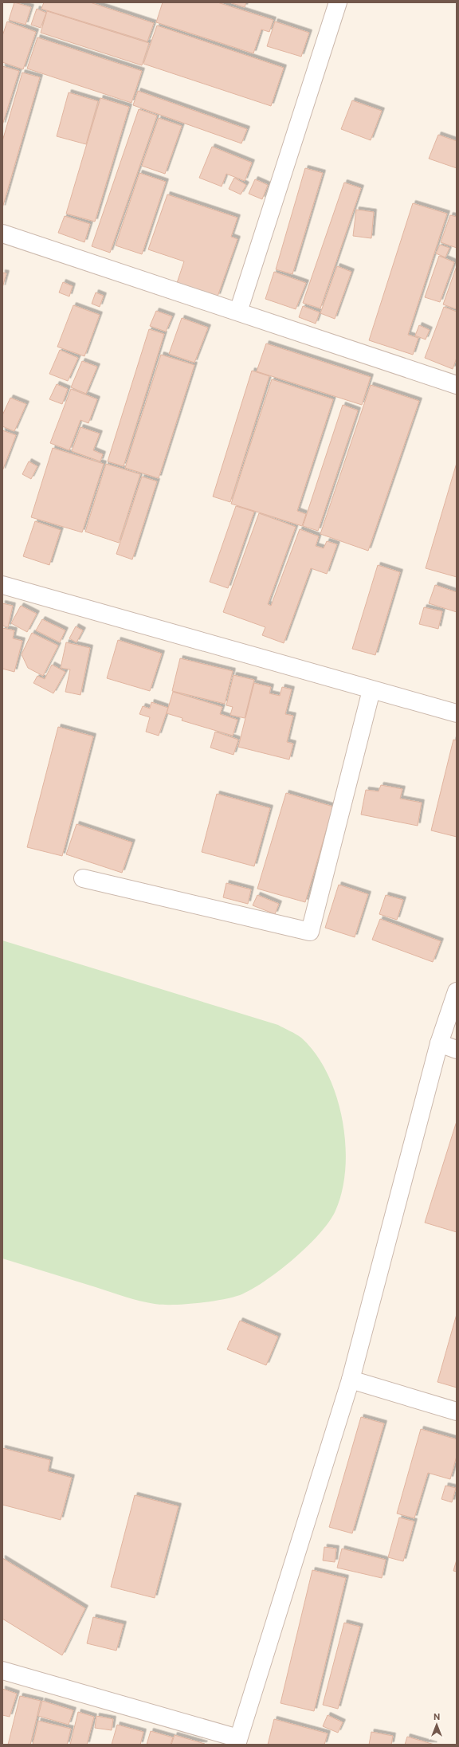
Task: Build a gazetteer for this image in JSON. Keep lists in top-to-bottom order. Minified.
{"north":"top"}
